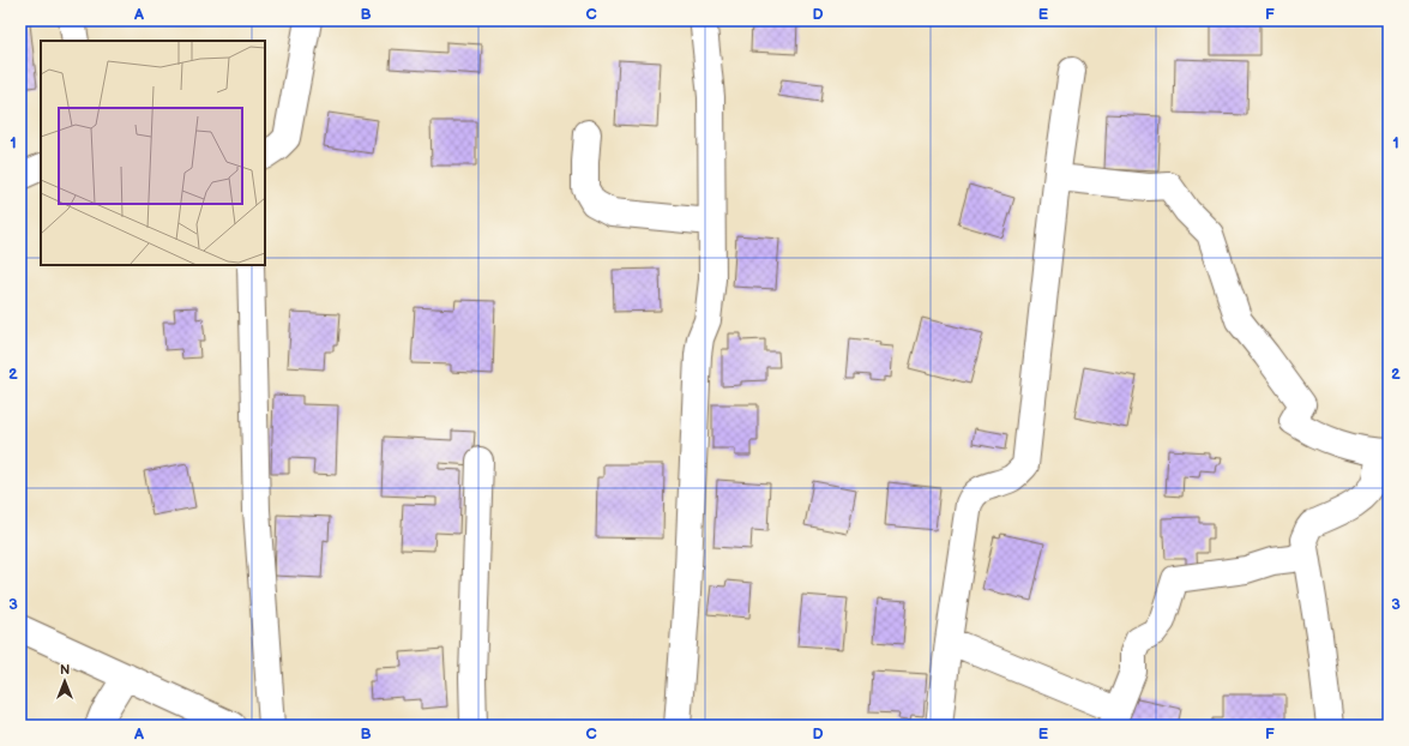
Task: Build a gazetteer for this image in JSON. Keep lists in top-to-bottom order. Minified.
{"north":"top","grid":{"columns":["A","B","C","D","E","F"],"rows":["1","2","3"]}}
